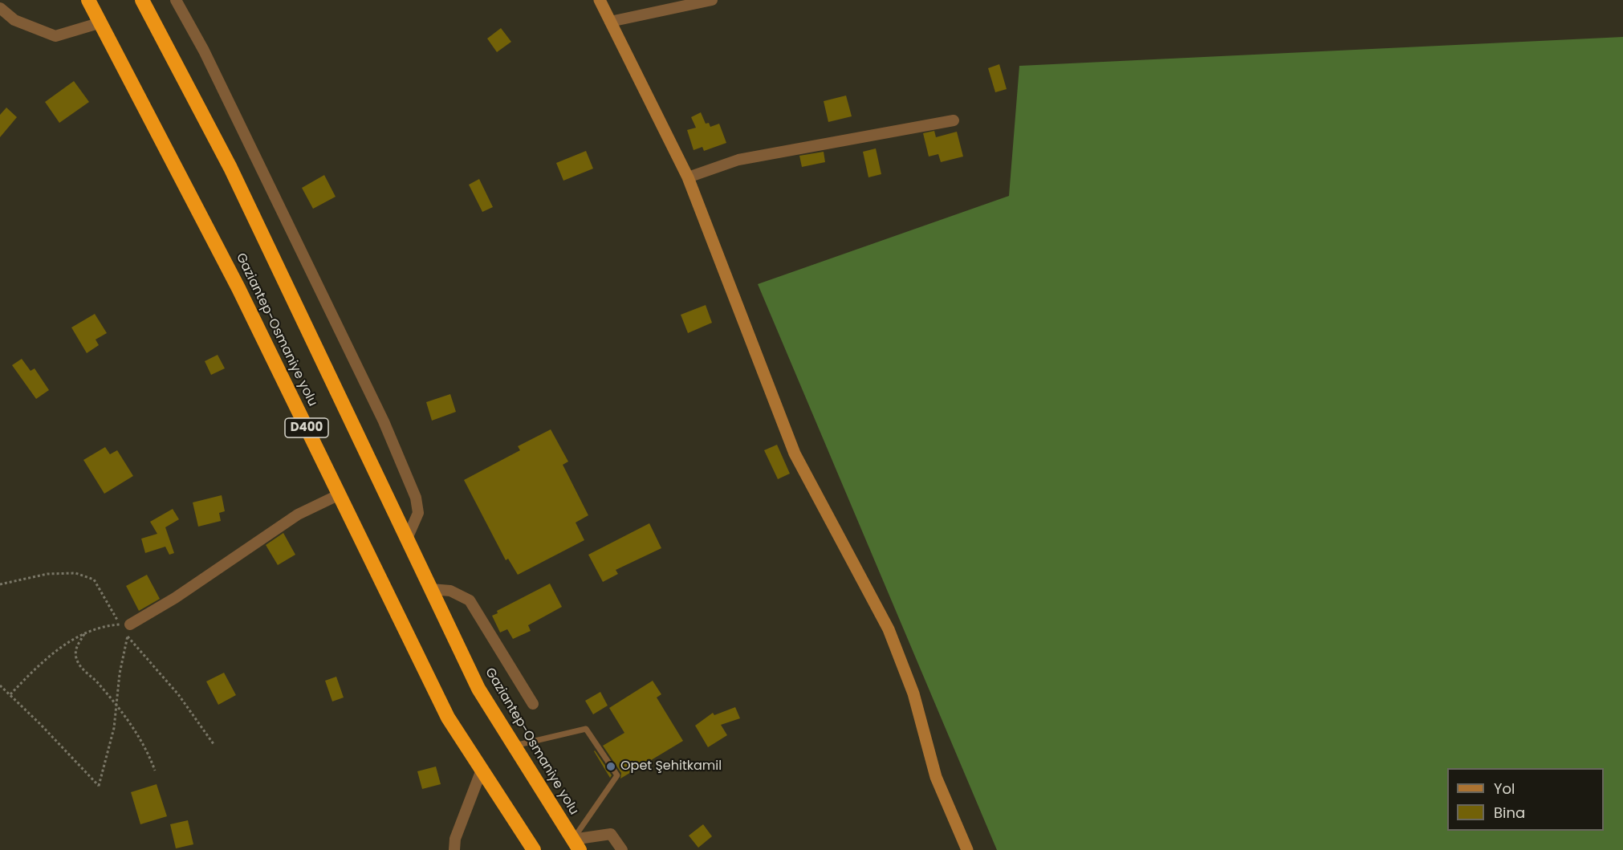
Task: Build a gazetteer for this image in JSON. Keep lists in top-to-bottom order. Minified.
{"streets":{"highway":["Gaziantep-Osmaniye yolu","D400"]},"places":["Opet Şehitkamil"],"legend":["Yol","Bina"]}
